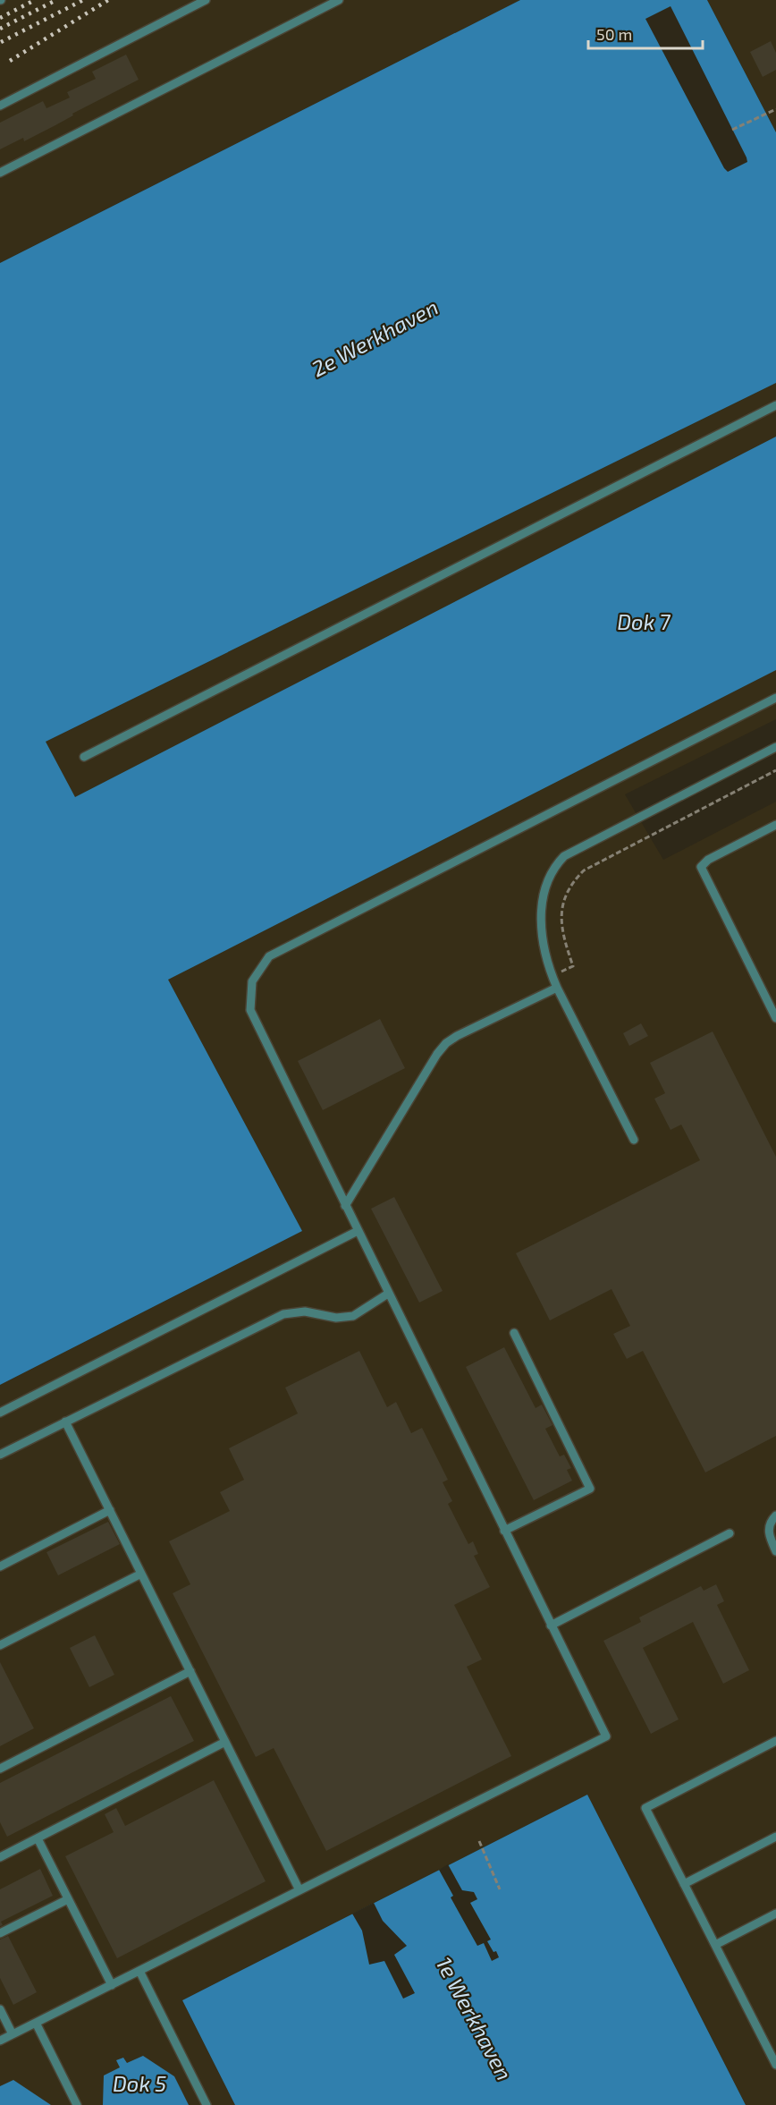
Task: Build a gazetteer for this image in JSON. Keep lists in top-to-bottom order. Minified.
{"water":["2e Werkhaven","Dok 7","1e Werkhaven","Dok 5"],"scale_bar":"50 m"}
